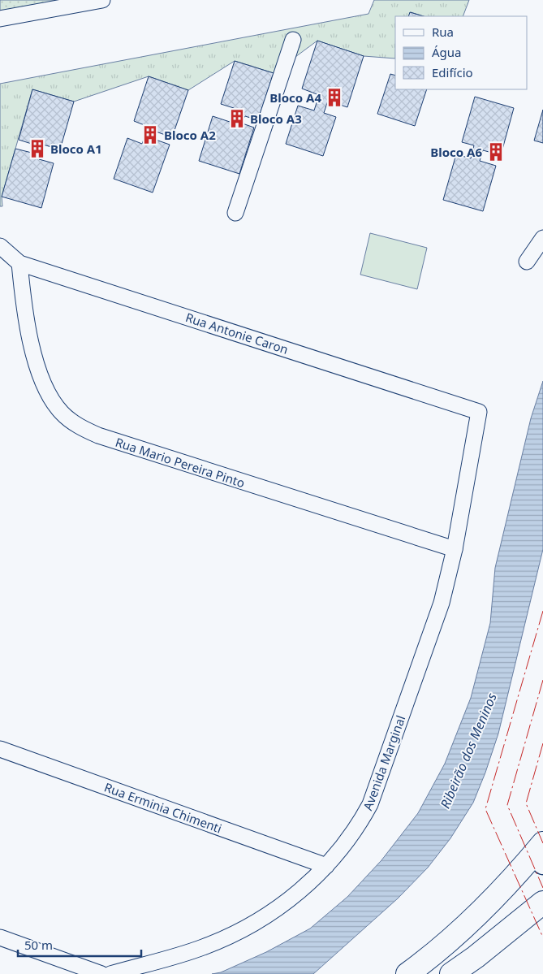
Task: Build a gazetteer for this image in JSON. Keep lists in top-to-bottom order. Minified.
{"streets":{"street":["Rua Antonie Caron","Rua Mario Pereira Pinto","Avenida Marginal","Rua Erminia Chimenti"]},"crossings":[["Rua Antonie Caron","Rua Mario Pereira Pinto"],["Rua Antonie Caron","Avenida Marginal"],["Rua Mario Pereira Pinto","Avenida Marginal"],["Avenida Marginal","Rua Erminia Chimenti"]],"water":["Ribeirão dos Meninos"],"places":{"building":["Bloco A4","Bloco A3","Bloco A2","Bloco A1","Bloco A6"]},"legend":["Rua","Água","Edifício"],"scale_bar":"50 m"}
